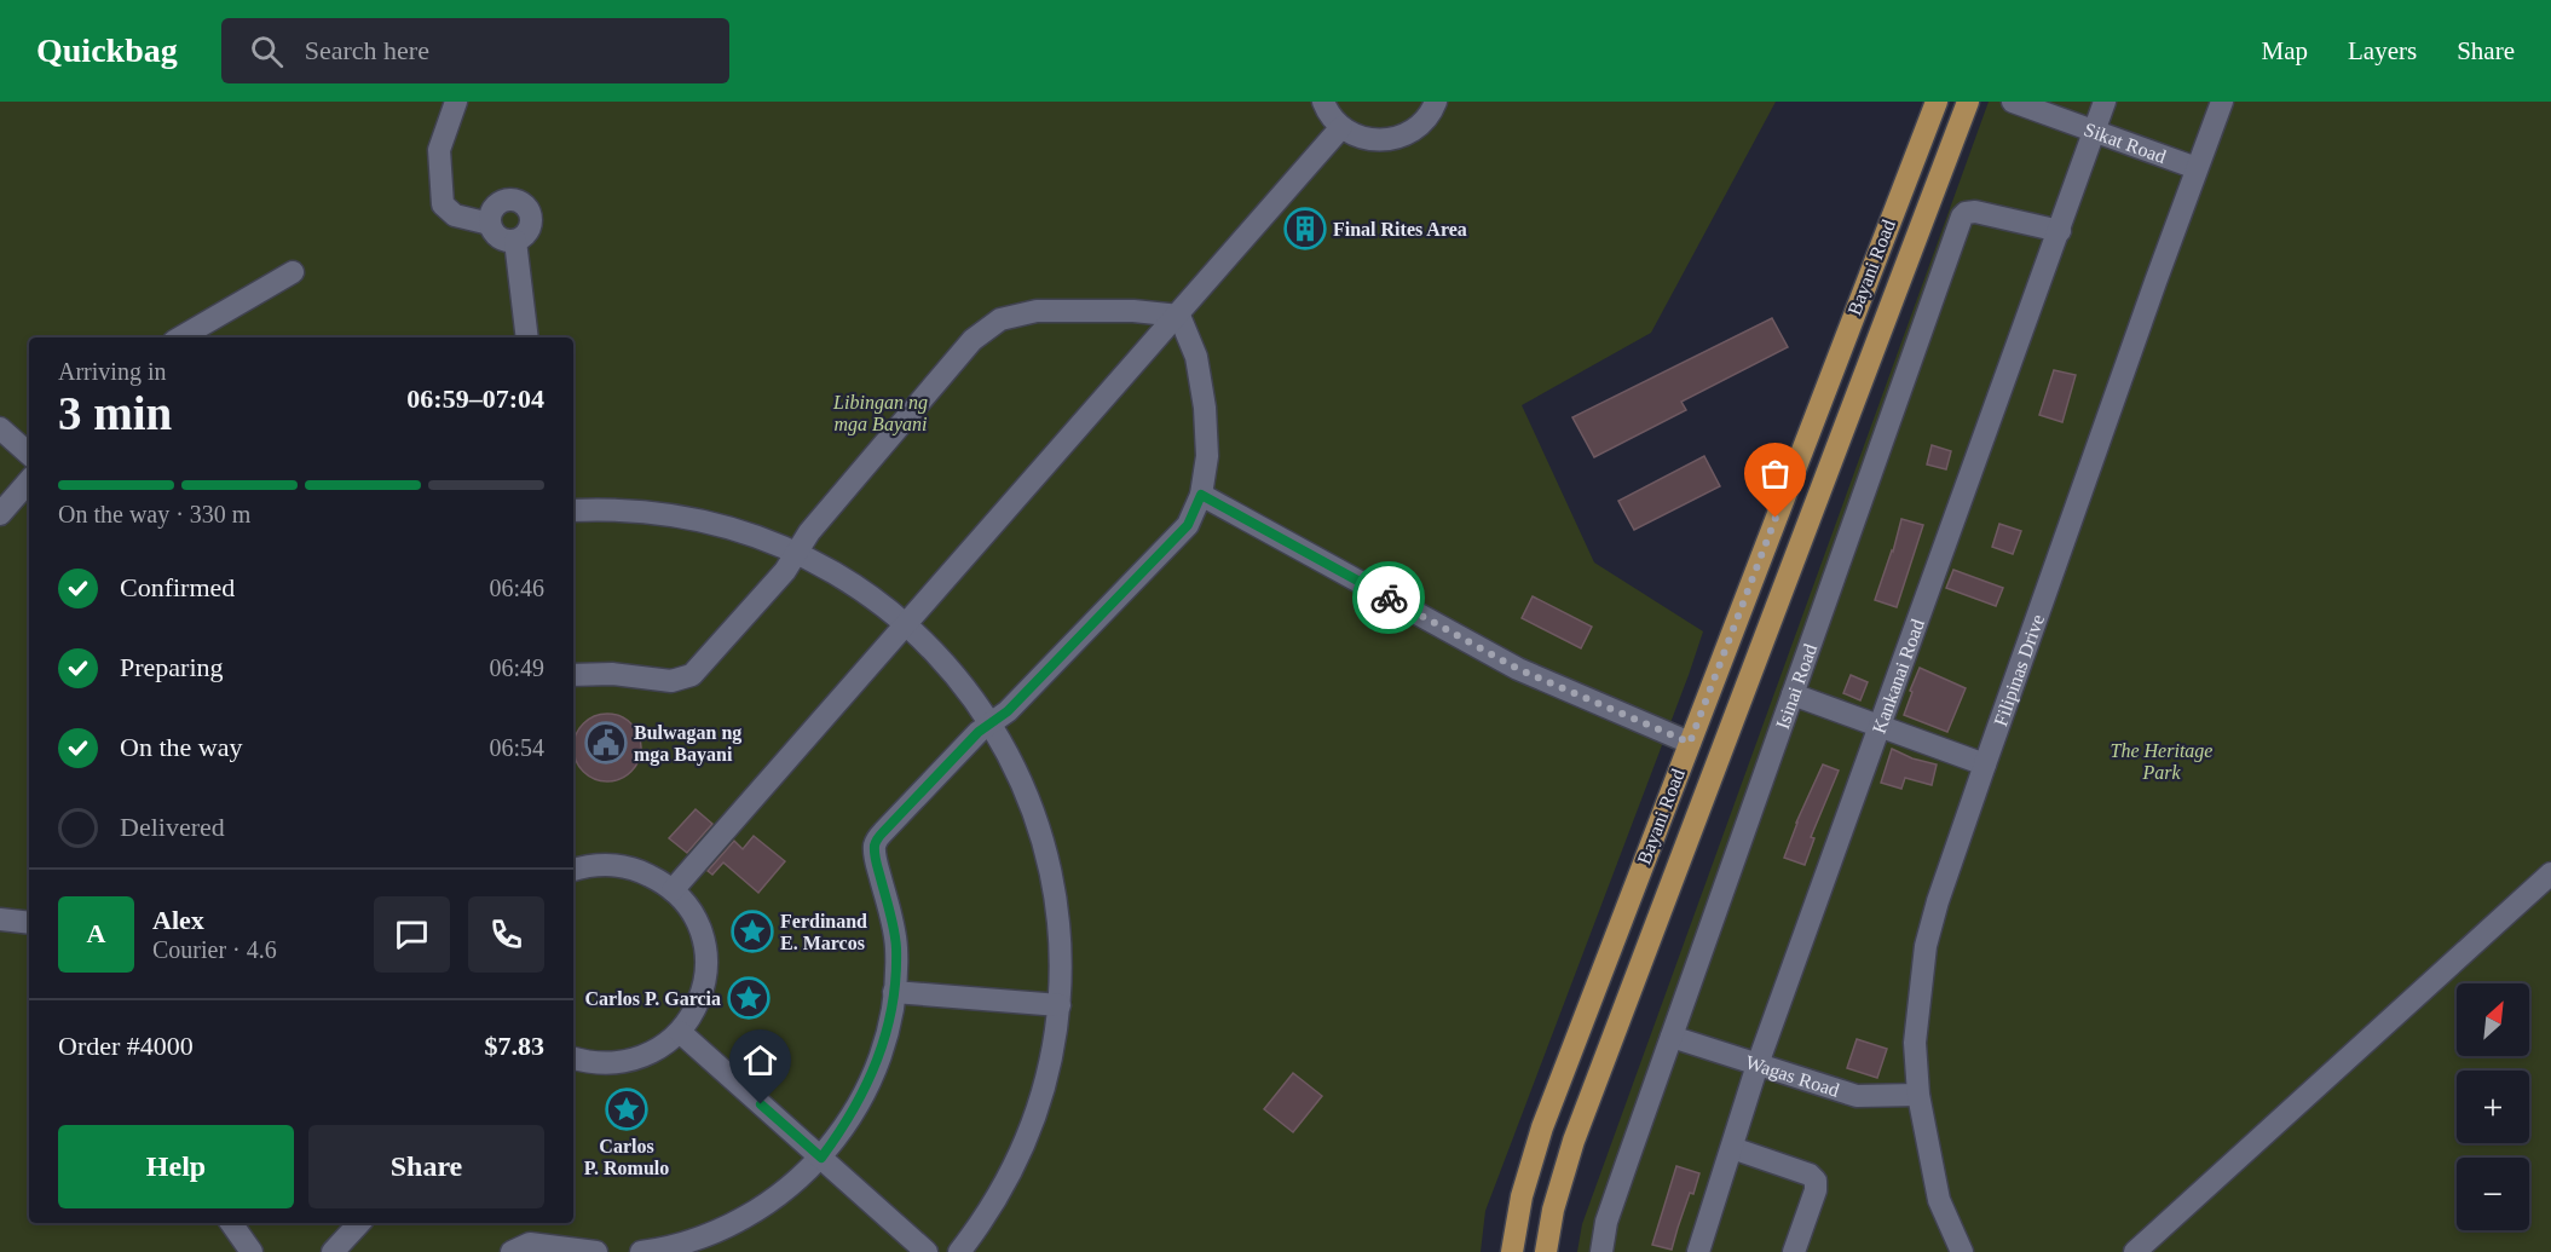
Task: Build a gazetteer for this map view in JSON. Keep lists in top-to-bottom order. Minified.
{"streets":{"main road":["Bayani Road"],"street":["Sikat Road","Filipinas Drive","Kankanai Road","Isinai Road","Wagas Road"]},"crossings":[["Sikat Road","Filipinas Drive"],["Sikat Road","Kankanai Road"],["Filipinas Drive","Wagas Road"],["Kankanai Road","Isinai Road"],["Kankanai Road","Wagas Road"],["Isinai Road","Wagas Road"]],"parks":["Libingan ng mga Bayani","The Heritage Park"],"places":{"building":["Final Rites Area"],"public building":["Bulwagan ng mga Bayani"],"place":["Ferdinand E. Marcos","Carlos P. Garcia","Carlos P. Romulo"]},"north":"top right","page":{"header":"Quickbag","search":"Search here","nav":["Map","Layers","Share"],"heading":["3 min","Arriving in","06:59–07:04"],"panel":["Alex","Courier · 4.6","Order #4000","$7.83"],"bar":"On the way · 330 m","list":[["Confirmed","06:46"],["Preparing","06:49"],["On the way","06:54"],"Delivered"],"round":"A","map_buttons":["+","−"],"buttons":["Help","Share"]}}
